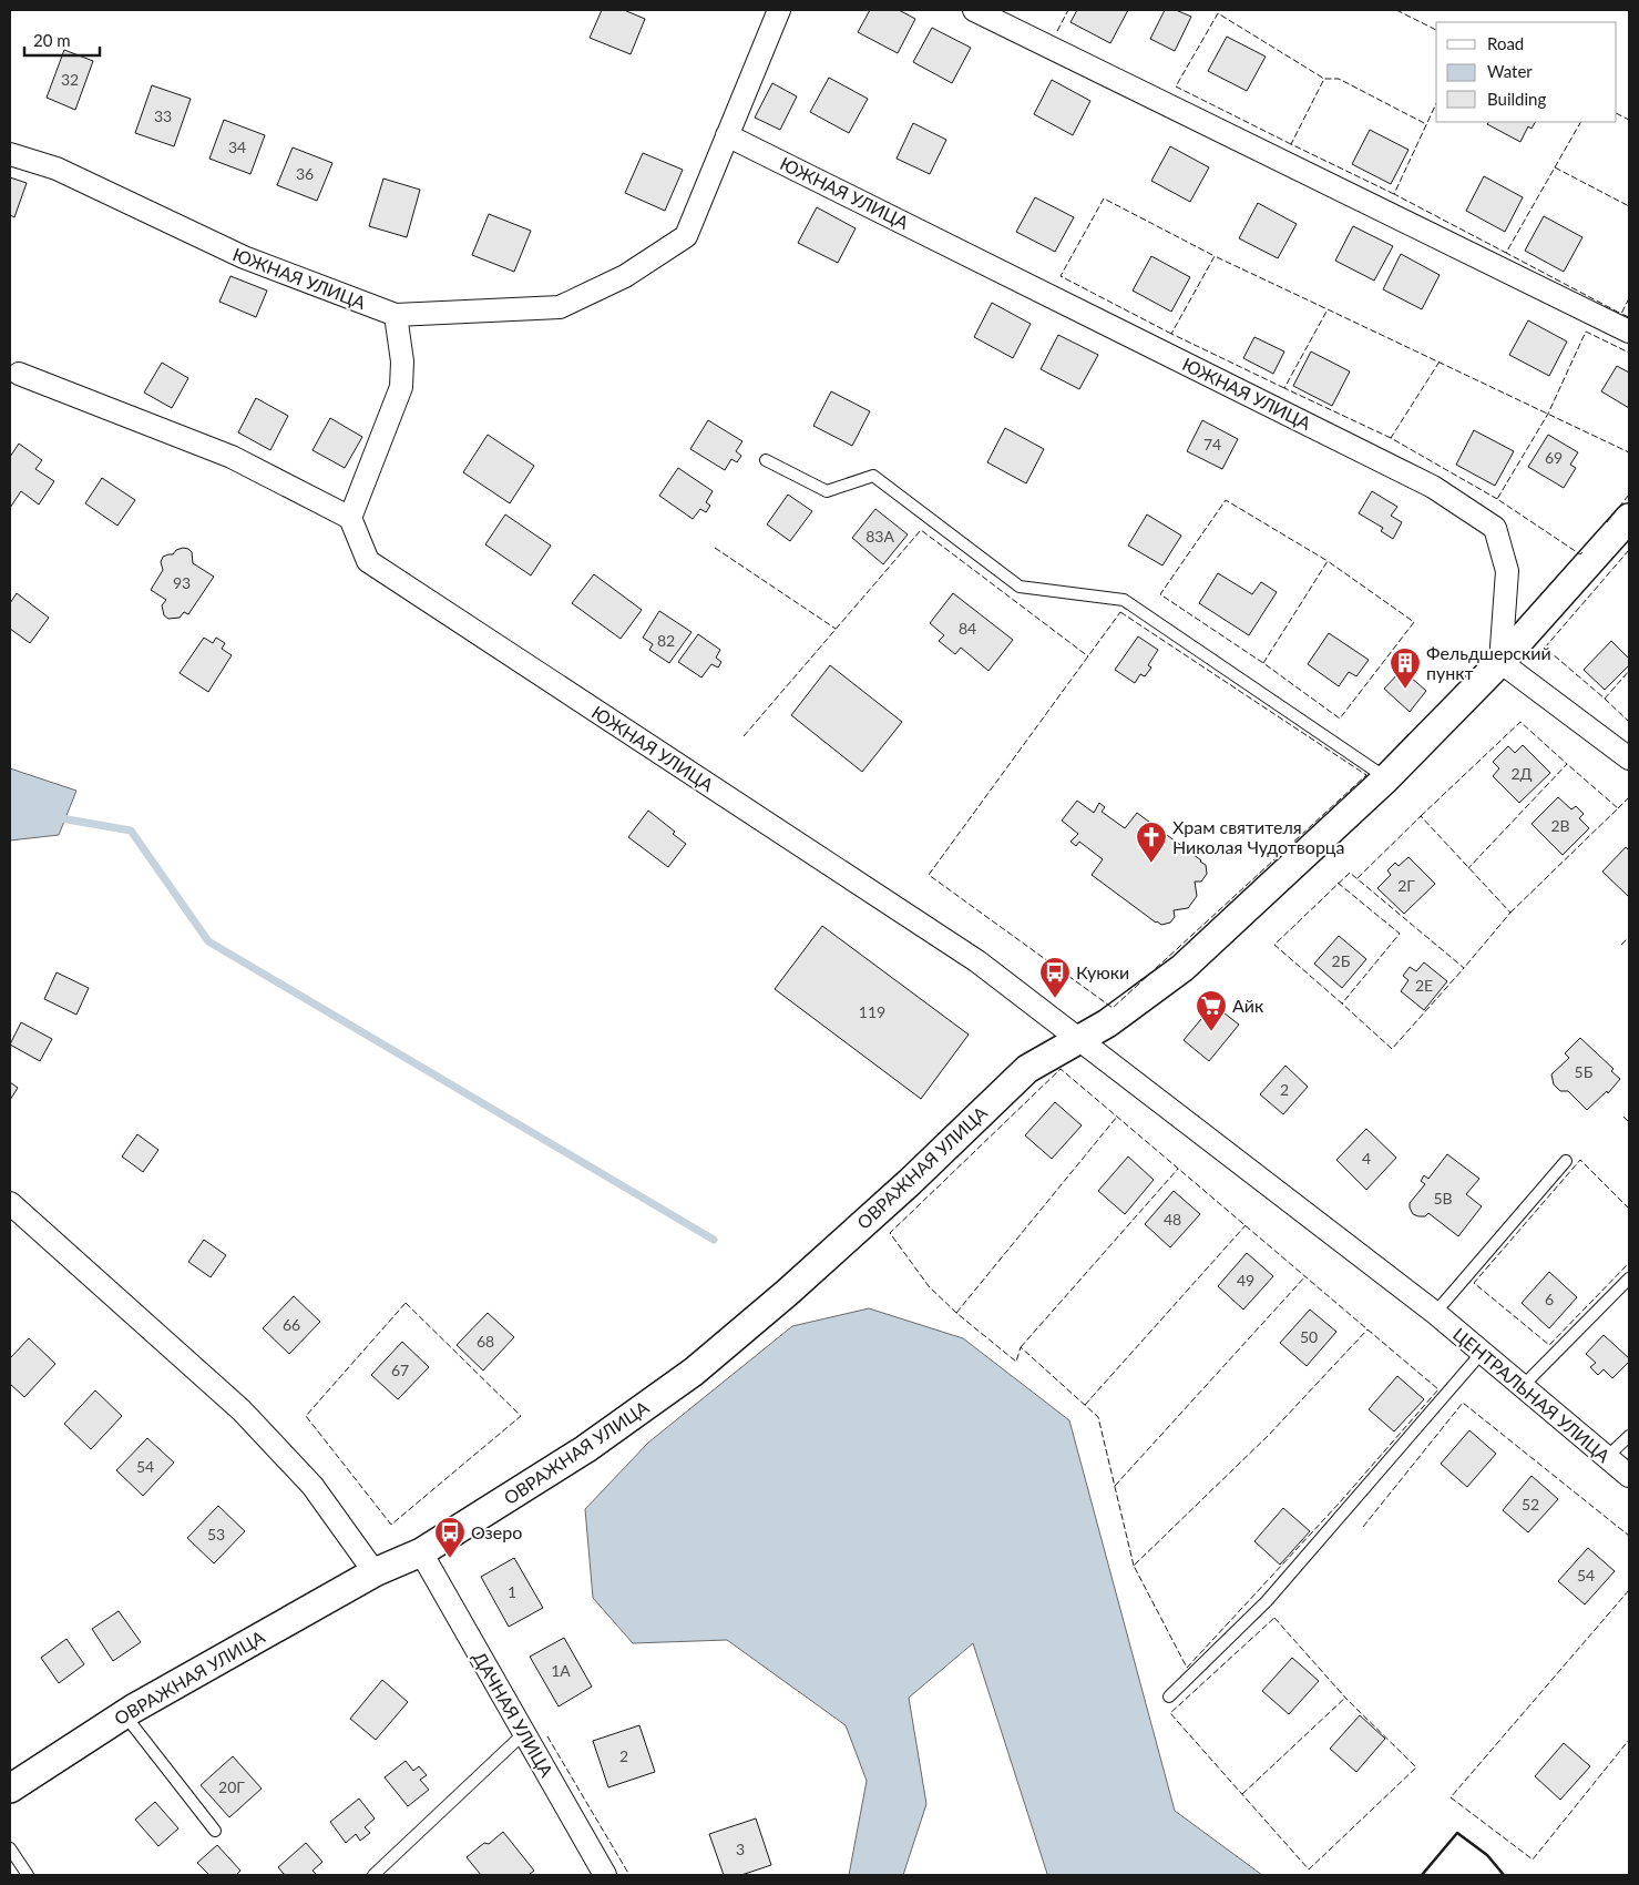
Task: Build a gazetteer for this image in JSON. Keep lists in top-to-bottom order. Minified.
{"streets":{"street":["ЮЖНАЯ УЛИЦА","ОВРАЖНАЯ УЛИЦА","ЦЕНТРАЛЬНАЯ УЛИЦА","ДАЧНАЯ УЛИЦА"]},"crossings":[["ЮЖНАЯ УЛИЦА","ОВРАЖНАЯ УЛИЦА"],["ЮЖНАЯ УЛИЦА","ЦЕНТРАЛЬНАЯ УЛИЦА"],["ОВРАЖНАЯ УЛИЦА","ЦЕНТРАЛЬНАЯ УЛИЦА"],["ОВРАЖНАЯ УЛИЦА","ДАЧНАЯ УЛИЦА"]],"places":{"building":["Фельдшерский пункт"],"church":["Храм святителя Николая Чудотворца"],"bus stop":["Куюки","Озеро"],"supermarket":["Айк"]},"house_numbers":["32","33","34","36","74","69","83А","93","84","82","2Д","2В","2Г","2Б","2Е","119","5Б","2","4","5В","48","49","6","66","50","68","67","54","52","53","54","1","1А","2","20Г","3"],"legend":["Road","Water","Building"],"scale_bar":"20 m"}
